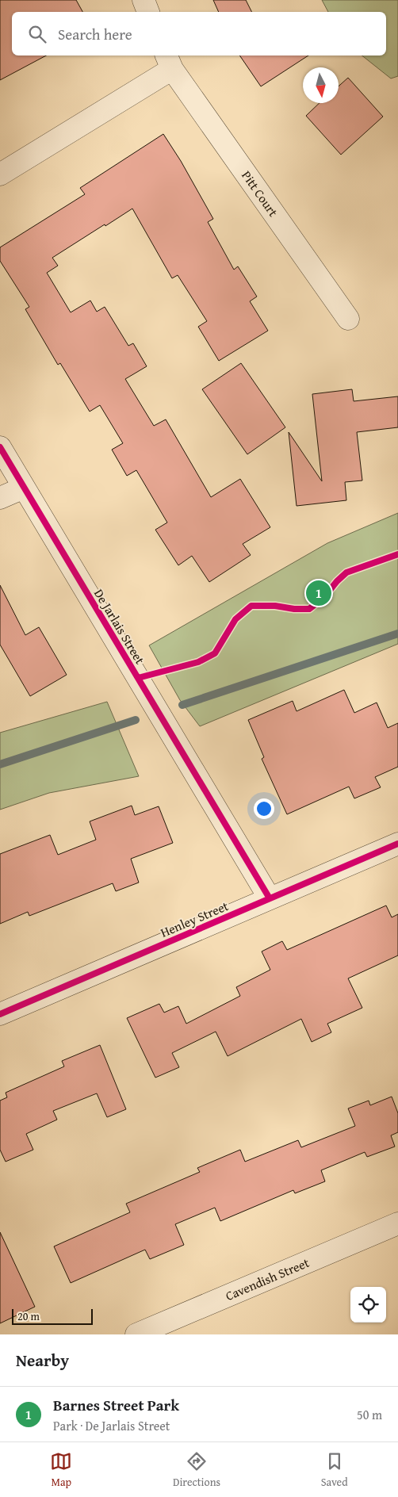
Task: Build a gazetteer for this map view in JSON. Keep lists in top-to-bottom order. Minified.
{"streets":{"street":["Pitt Court","De Jarlais Street","Henley Street","Cavendish Street"]},"crossings":[["De Jarlais Street","Henley Street"]],"scale_bar":"20 m","north":"bottom","page":{"search":"Search here","pins":"1","scale":"20 m","heading":"Nearby","list":[{"mark":"1","name":"Barnes Street Park","note":"Park · De Jarlais Street","value":"50 m"}],"nav":["Map","Directions","Saved"]}}
